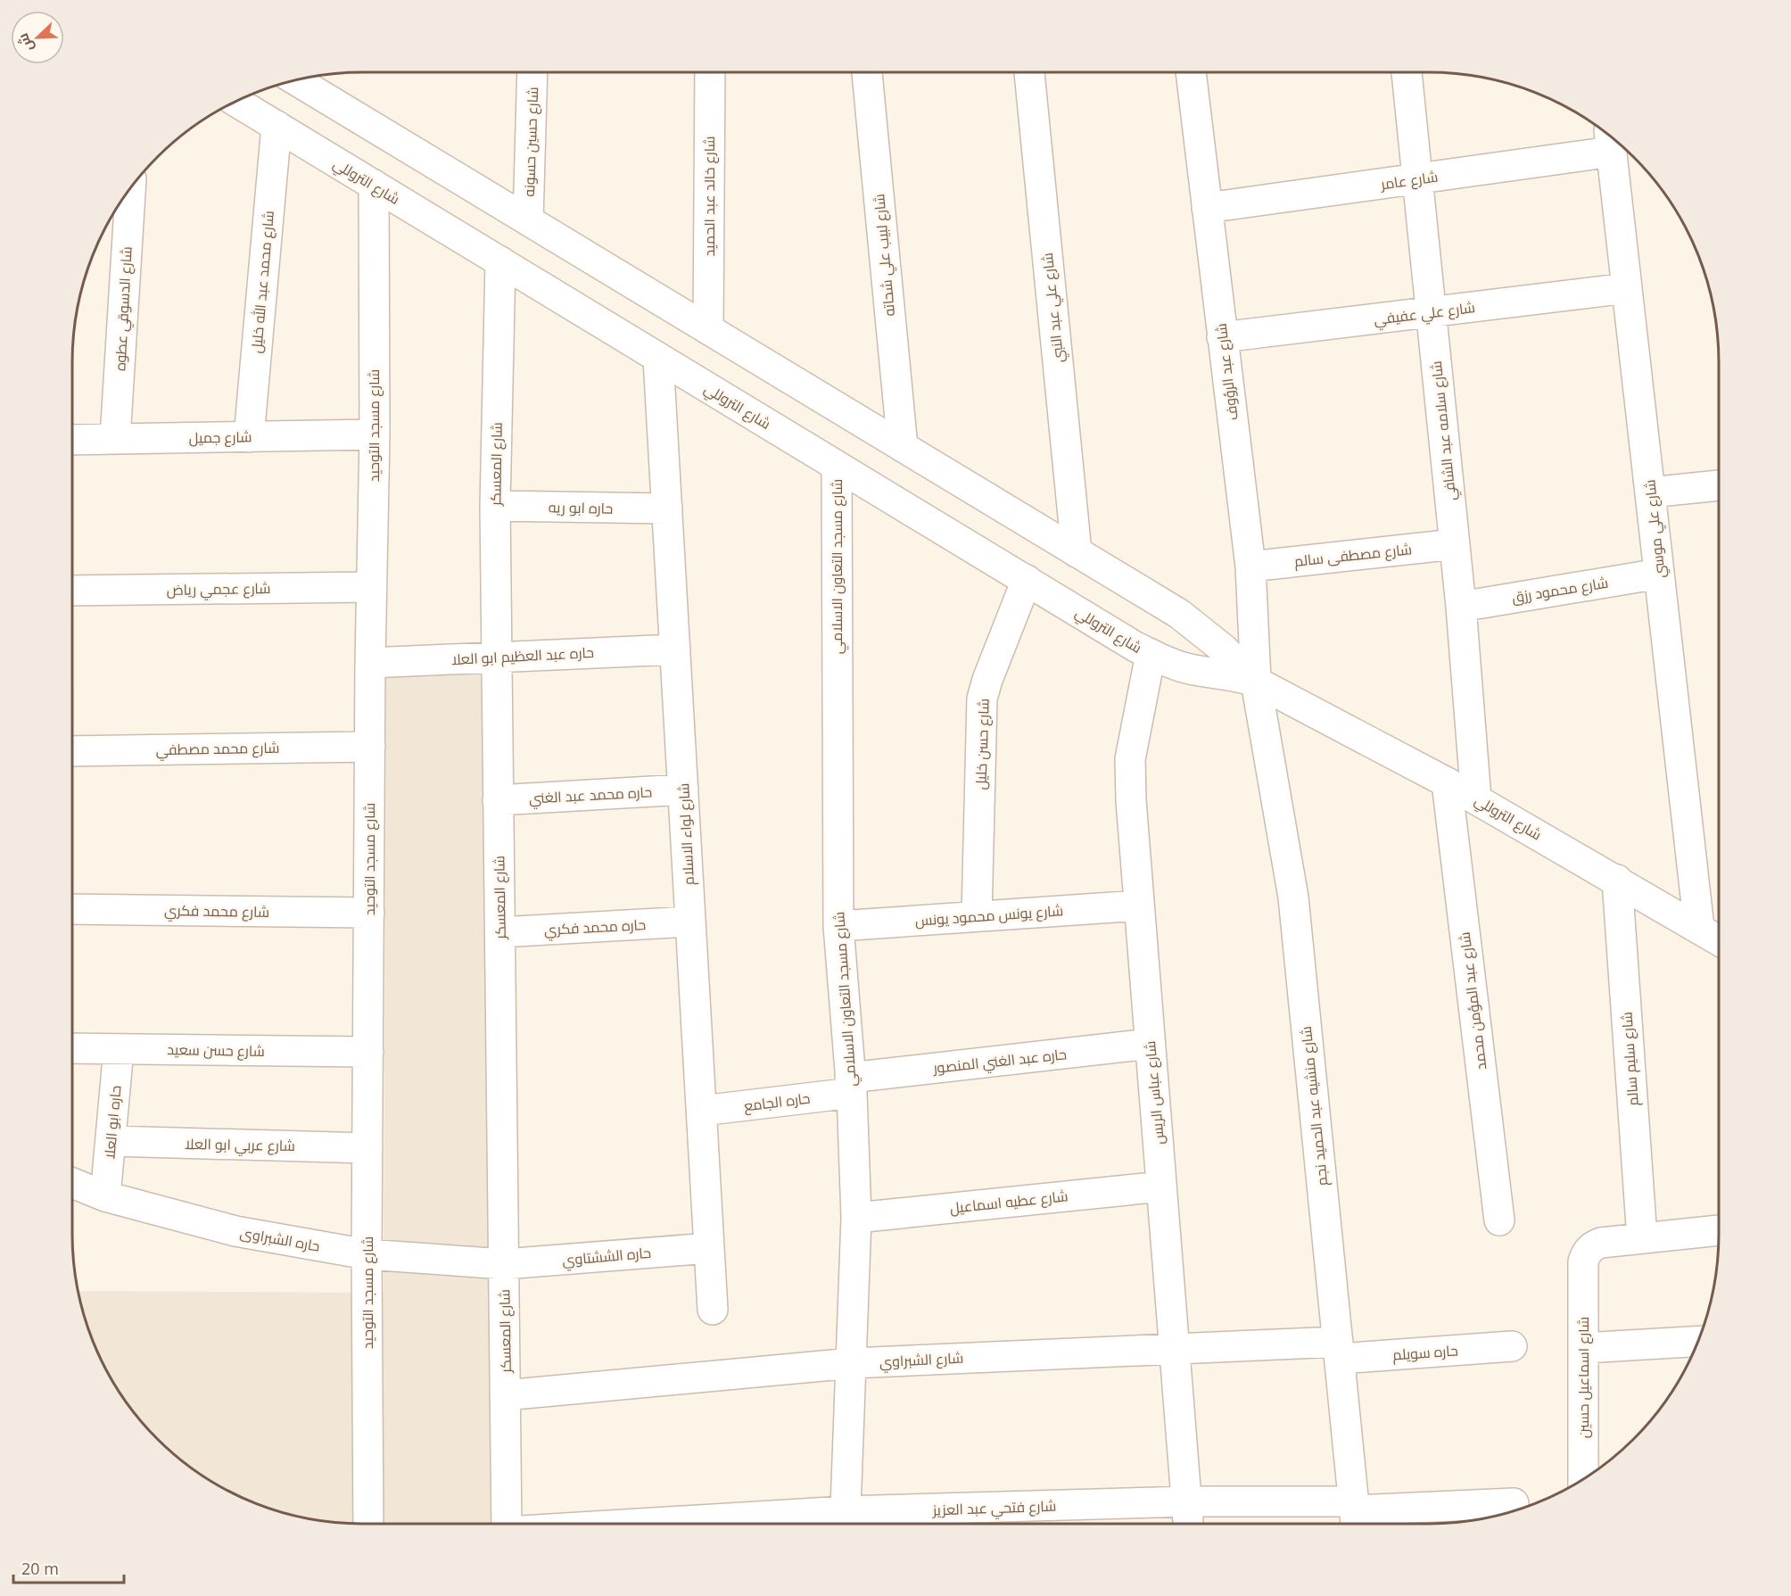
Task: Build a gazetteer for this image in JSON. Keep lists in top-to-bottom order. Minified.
{"streets":{"street":["شارع حسين حسونه","شارع عامر","شارع التروللي","شارع خالد عبد الحميد","شارع لبيب علي شحاته","شارع محمد عبد الله خليل","شارع علي عبد النبي","شارع الدسوقي عطوه","شارع علي عفيفي","شارع عبد الرؤوف","شارع مسجد التوحيد","شارع سلامه عبد الشافي","شارع جميل","شارع المعسكر","حاره ابو ريه","شارع علي موسي","شارع مصطفى سالم","شارع مسجد التعاون الاسلامي","شارع عجمي رياض","شارع محمود رزق","حاره عبد العظيم ابو العلا","شارع حسن خليل","شارع محمد مصطفي","حاره محمد عبد الغني","شارع لواء الاسلام","شارع محمد فكري","شارع يونس محمود يونس","حاره محمد فكري","شارع عبد المؤمن محمد","شارع حسن سعيد","شارع سليم سالم","حاره عبد الغني المنصور","شارع عباس الريس","حاره الجامع","شارع منشيه عبد الحميد نجم","حاره ابو العلا","شارع عربي ابو العلا","شارع عطيه اسماعيل","حاره الشبراوى","حاره الششتاوي","حاره سويلم","شارع الشبراوي","شارع اسماعيل حسين","شارع فتحي عبد العزيز"]},"crossings":[["شارع حسين حسونه","شارع التروللي"],["شارع عامر","شارع عبد الرؤوف"],["شارع عامر","شارع سلامه عبد الشافي"],["شارع عامر","شارع علي موسي"],["شارع التروللي","شارع خالد عبد الحميد"],["شارع التروللي","شارع لبيب علي شحاته"],["شارع التروللي","شارع محمد عبد الله خليل"],["شارع التروللي","شارع علي عبد النبي"],["شارع التروللي","شارع عبد الرؤوف"],["شارع التروللي","شارع مسجد التوحيد"],["شارع التروللي","شارع سلامه عبد الشافي"],["شارع التروللي","شارع المعسكر"],["شارع التروللي","شارع علي موسي"],["شارع التروللي","شارع مسجد التعاون الاسلامي"],["شارع التروللي","شارع حسن خليل"],["شارع التروللي","شارع لواء الاسلام"],["شارع التروللي","شارع عبد المؤمن محمد"],["شارع التروللي","شارع سليم سالم"],["شارع التروللي","شارع عباس الريس"],["شارع التروللي","شارع منشيه عبد الحميد نجم"],["شارع محمد عبد الله خليل","شارع جميل"],["شارع الدسوقي عطوه","شارع جميل"],["شارع علي عفيفي","شارع عبد الرؤوف"],["شارع علي عفيفي","شارع سلامه عبد الشافي"],["شارع علي عفيفي","شارع علي موسي"],["شارع عبد الرؤوف","شارع مصطفى سالم"],["شارع عبد الرؤوف","شارع منشيه عبد الحميد نجم"],["شارع مسجد التوحيد","شارع جميل"],["شارع مسجد التوحيد","شارع عجمي رياض"],["شارع مسجد التوحيد","حاره عبد العظيم ابو العلا"],["شارع مسجد التوحيد","شارع محمد مصطفي"],["شارع مسجد التوحيد","شارع محمد فكري"],["شارع مسجد التوحيد","شارع حسن سعيد"],["شارع مسجد التوحيد","شارع عربي ابو العلا"],["شارع مسجد التوحيد","حاره الشبراوى"],["شارع سلامه عبد الشافي","شارع مصطفى سالم"],["شارع سلامه عبد الشافي","شارع محمود رزق"],["شارع المعسكر","حاره ابو ريه"],["شارع المعسكر","حاره عبد العظيم ابو العلا"],["شارع المعسكر","حاره محمد عبد الغني"],["شارع المعسكر","حاره محمد فكري"],["شارع المعسكر","حاره الشبراوى"],["شارع المعسكر","حاره الششتاوي"],["شارع المعسكر","شارع الشبراوي"],["حاره ابو ريه","شارع لواء الاسلام"],["شارع علي موسي","شارع محمود رزق"],["شارع مسجد التعاون الاسلامي","شارع يونس محمود يونس"],["شارع مسجد التعاون الاسلامي","حاره عبد الغني المنصور"],["شارع مسجد التعاون الاسلامي","حاره الجامع"],["شارع مسجد التعاون الاسلامي","شارع عطيه اسماعيل"],["شارع مسجد التعاون الاسلامي","شارع الشبراوي"],["شارع مسجد التعاون الاسلامي","شارع فتحي عبد العزيز"],["حاره عبد العظيم ابو العلا","شارع لواء الاسلام"],["شارع حسن خليل","شارع يونس محمود يونس"],["حاره محمد عبد الغني","شارع لواء الاسلام"],["شارع لواء الاسلام","حاره محمد فكري"],["شارع لواء الاسلام","حاره الجامع"],["شارع لواء الاسلام","حاره الششتاوي"],["شارع يونس محمود يونس","شارع عباس الريس"],["شارع حسن سعيد","حاره ابو العلا"],["شارع سليم سالم","شارع اسماعيل حسين"],["حاره عبد الغني المنصور","شارع عباس الريس"],["حاره عبد الغني المنصور","حاره الجامع"],["شارع عباس الريس","شارع عطيه اسماعيل"],["شارع عباس الريس","شارع الشبراوي"],["شارع عباس الريس","شارع فتحي عبد العزيز"],["شارع منشيه عبد الحميد نجم","حاره سويلم"],["شارع منشيه عبد الحميد نجم","شارع الشبراوي"],["شارع منشيه عبد الحميد نجم","شارع فتحي عبد العزيز"],["حاره ابو العلا","شارع عربي ابو العلا"],["حاره ابو العلا","حاره الشبراوى"],["حاره الشبراوى","حاره الششتاوي"],["حاره سويلم","شارع الشبراوي"]],"scale_bar":"20 m","north":"bottom left"}
